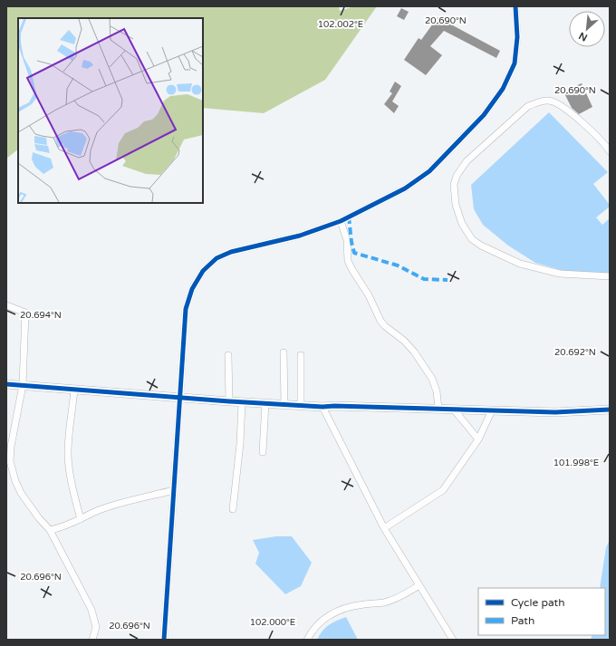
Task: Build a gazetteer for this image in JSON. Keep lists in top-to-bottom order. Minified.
{"legend":["Cycle path","Path"],"north":"bottom left","coordinates":["20.690°N","102.002°E","20.694°N","20.692°N","101.998°E","20.696°N","102.000°E"]}
